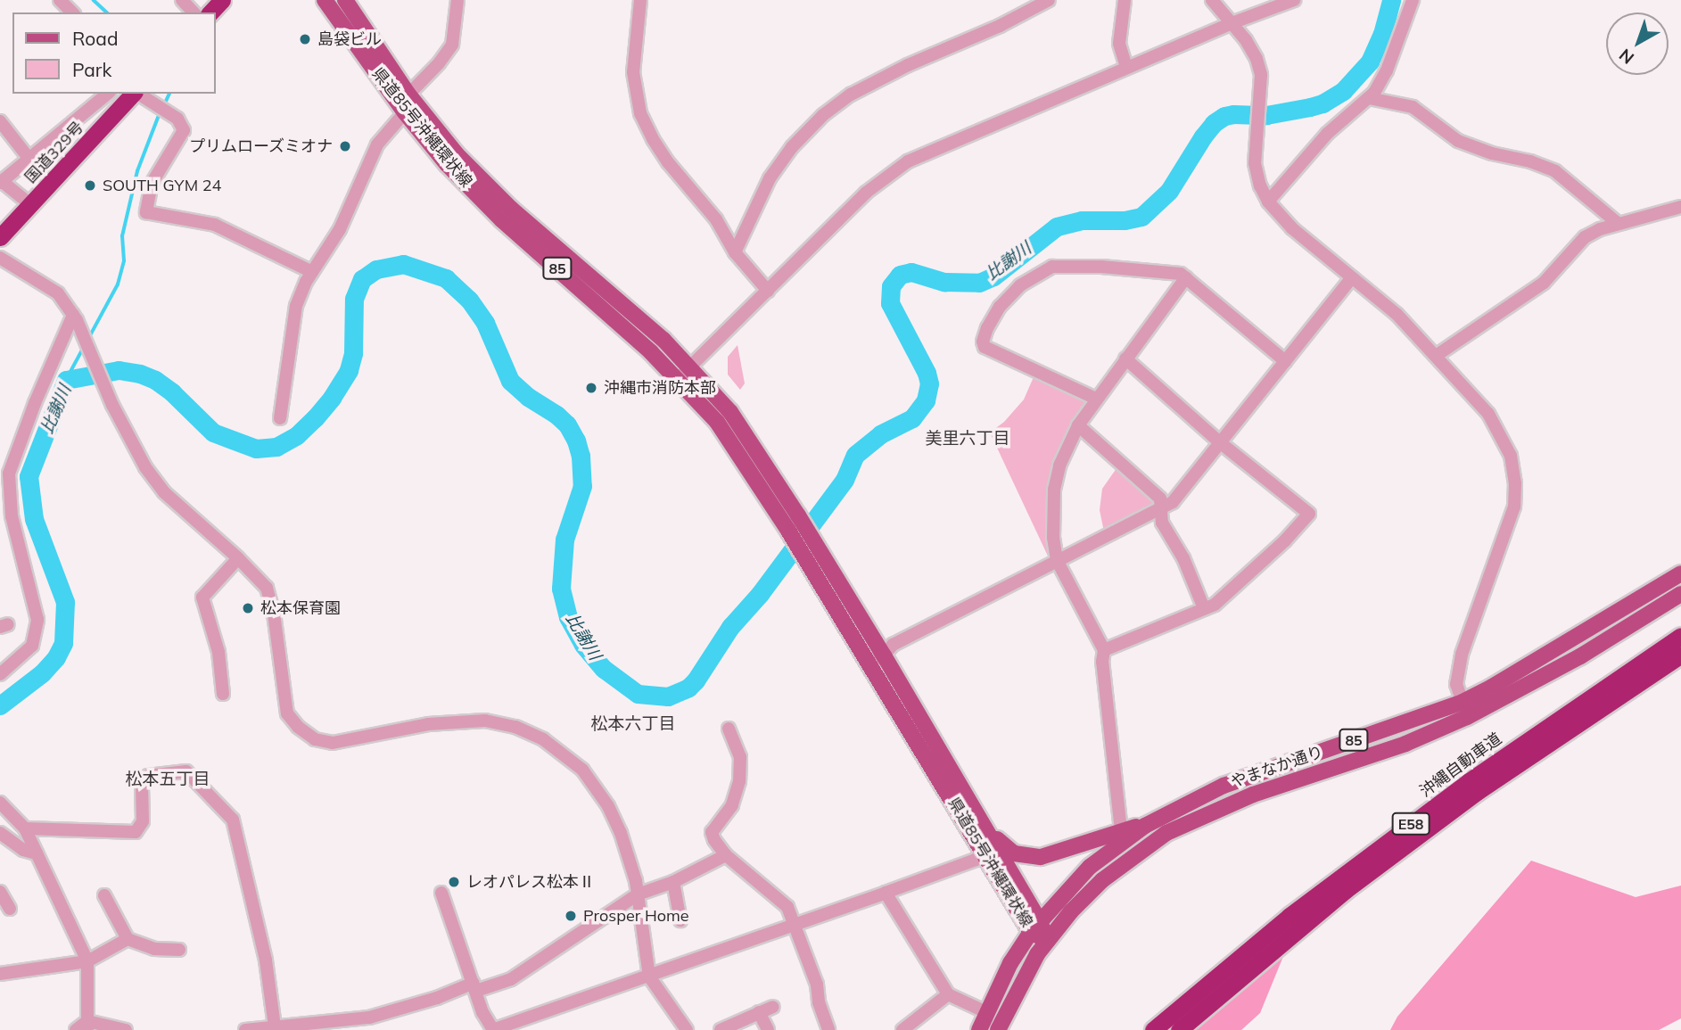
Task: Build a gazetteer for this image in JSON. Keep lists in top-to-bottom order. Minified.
{"streets":{"highway":["国道329号","沖縄自動車道","E58"],"main road":["県道85号沖縄環状線","85","やまなか通り"]},"crossings":[["県道85号沖縄環状線","やまなか通り"]],"districts":["美里六丁目","松本六丁目","松本五丁目"],"water":["比謝川"],"places":["島袋ビル","プリムローズミオナ","SOUTH GYM 24","沖縄市消防本部","松本保育園","レオパレス松本Ⅱ","Prosper Home"],"legend":["Road","Park"],"north":"bottom left"}
